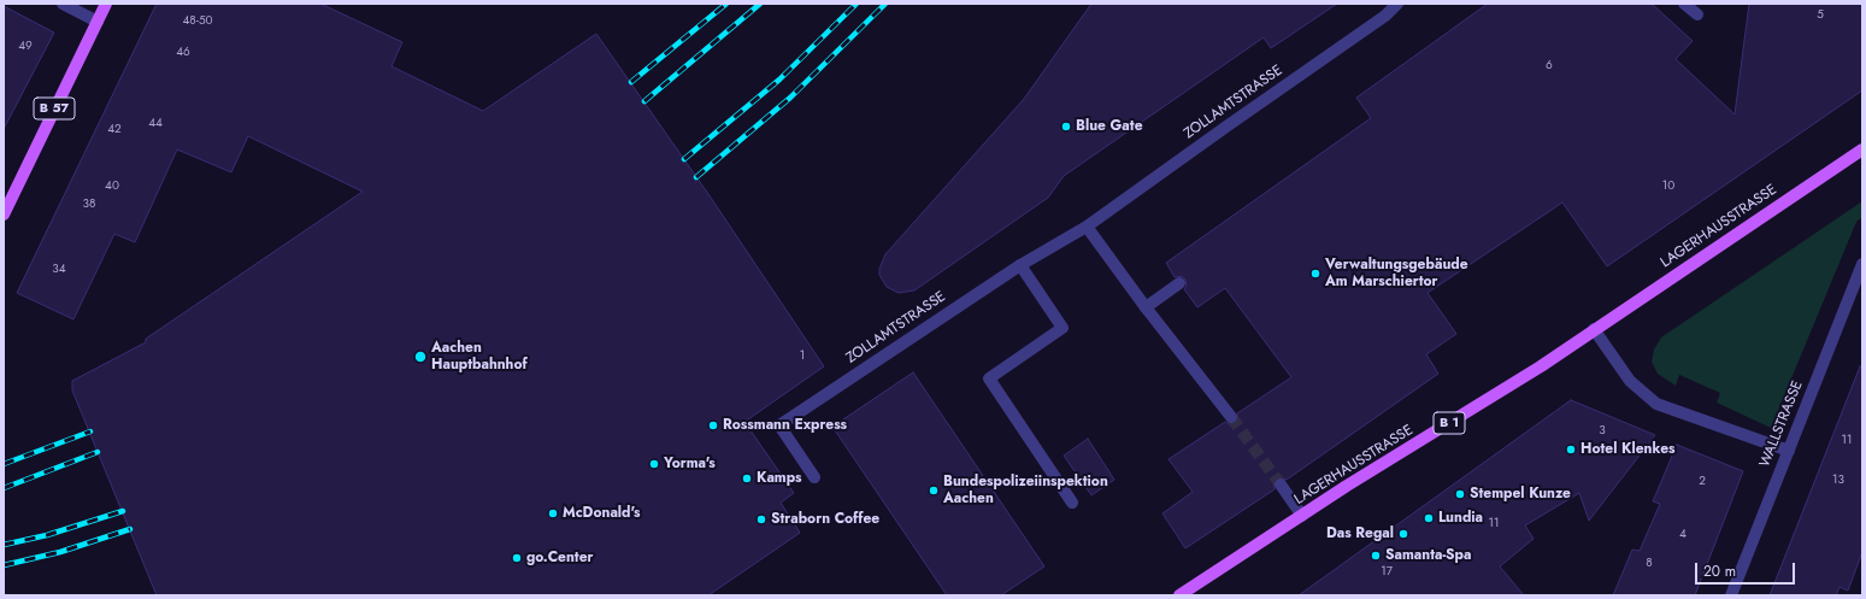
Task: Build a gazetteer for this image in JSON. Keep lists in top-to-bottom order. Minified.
{"streets":{"main road":["B 57","LAGERHAUSSTRASSE","B 1"],"street":["ZOLLAMTSTRASSE","WALLSTRASSE"]},"places":["Blue Gate","Verwaltungsgebäude Am Marschiertor","Aachen Hauptbahnhof","Rossmann Express","Hotel Klenkes","Yorma's","Kamps","Bundespolizeiinspektion Aachen","Stempel Kunze","McDonald's","Lundia","Straborn Coffee","Das Regal","Samanta-Spa","go.Center"],"house_numbers":["5","48-50","49","46","6","44","42","40","10","38","34","1","3","11","13","2","11","4","8","17"],"scale_bar":"20 m"}
